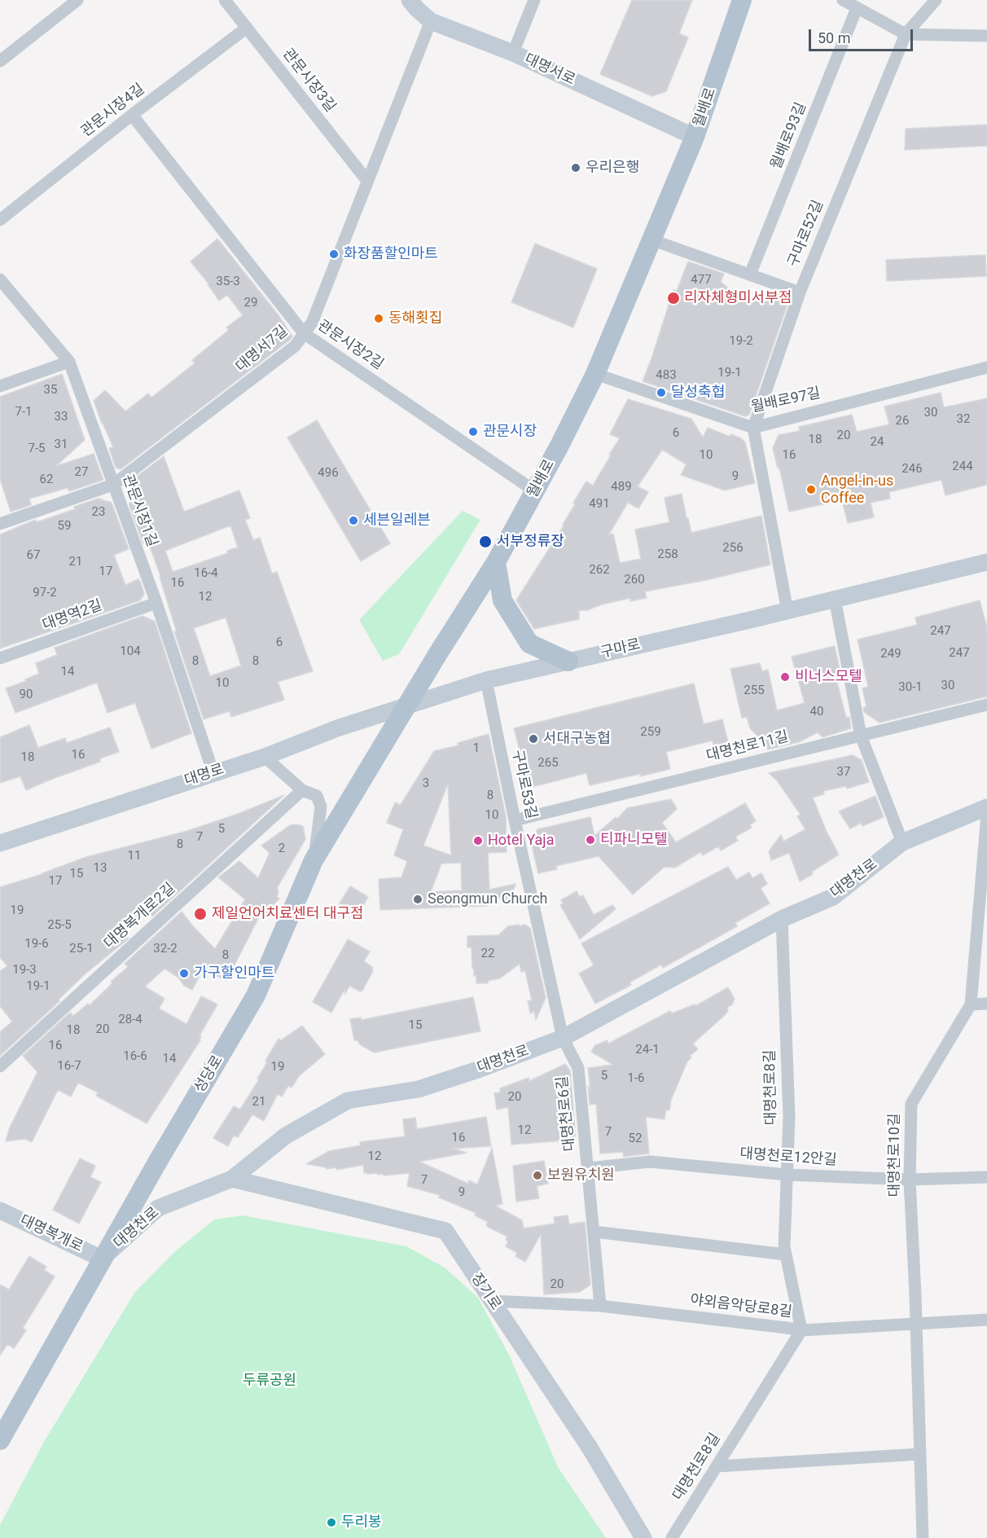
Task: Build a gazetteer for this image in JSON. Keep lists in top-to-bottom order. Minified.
{"streets":{"main road":["대명서로","월배로","구마로","대명로","대명천로","성당로","대명복개로","장기로"],"street":["관문시장3길","관문시장4길","월배로93길","구마로52길","관문시장2길","대명서7길","월배로97길","관문시장1길","대명역2길","대명천로11길","구마로53길","대명복개로2길","대명천로8길","대명천로6길","대명천로10길","대명천로12안길","야외음악당로8길"]},"crossings":[["대명서로","월배로"],["대명서로","대명서7길"],["관문시장3길","관문시장4길"],["관문시장3길","대명서7길"],["월배로","관문시장2길"],["월배로","월배로97길"],["월배로","구마로"],["월배로","대명로"],["월배로","성당로"],["관문시장4길","관문시장2길"],["구마로52길","월배로97길"],["구마로52길","구마로"],["관문시장2길","대명서7길"],["대명서7길","관문시장1길"],["관문시장1길","대명역2길"],["관문시장1길","대명로"],["구마로","대명로"],["구마로","구마로53길"],["구마로","성당로"],["대명천로11길","구마로53길"],["대명로","성당로"],["구마로53길","대명천로"],["구마로53길","대명천로6길"],["대명천로","성당로"],["대명천로","대명천로8길"],["대명천로","대명천로6길"],["대명천로","대명복개로"],["대명천로","장기로"],["성당로","대명복개로"],["대명천로8길","대명천로12안길"],["대명천로8길","야외음악당로8길"],["대명천로6길","대명천로12안길"],["대명천로6길","야외음악당로8길"],["대명천로10길","대명천로12안길"],["대명천로10길","야외음악당로8길"],["장기로","야외음악당로8길"]],"parks":["두류공원"],"places":["우리은행","화장품할인마트","리자체형미서부점","동해횟집","달성축협","관문시장","Angel-in-us Coffee","세븐일레븐","서부정류장","비너스모텔","서대구농협","티파니모텔","Hotel Yaja","Seongmun Church","제일언어치료센터 대구점","가구할인마트","보원유치원","두리봉"],"house_numbers":["477","35-3","29","19-2","19-1","483","35","7-1","30","33","32","26","6","20","18","24","31","7-5","10","16","244","246","27","496","9","62","489","491","23","59","256","258","67","21","262","17","16-4","260","16","97-2","12","247","6","104","247","249","8","8","14","10","30","30-1","255","90","40","259","1","16","18","265","37","3","8","10","5","7","8","2","11","13","15","17","19","25-5","19-6","25-1","32-2","22","8","19-3","19-1","28-4","15","20","18","16","24-1","16-6","14","16-7","19","5","1-6","20","21","12","7","16","52","12","7","9","20"],"scale_bar":"50 m"}
